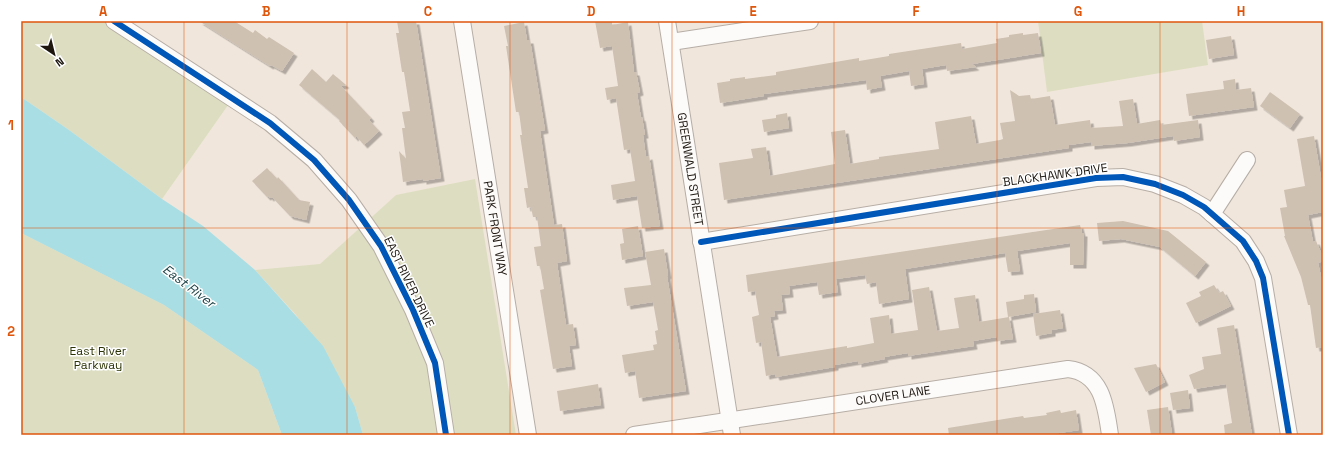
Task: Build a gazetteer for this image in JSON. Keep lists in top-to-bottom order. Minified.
{"streets":{"street":["GREENWALD STREET","BLACKHAWK DRIVE","PARK FRONT WAY","EAST RIVER DRIVE","CLOVER LANE"]},"crossings":[["GREENWALD STREET","BLACKHAWK DRIVE"],["GREENWALD STREET","CLOVER LANE"]],"water":["East River"],"parks":["East River Parkway"],"north":"bottom right","grid":{"columns":["A","B","C","D","E","F","G","H"],"rows":["1","2"]}}
